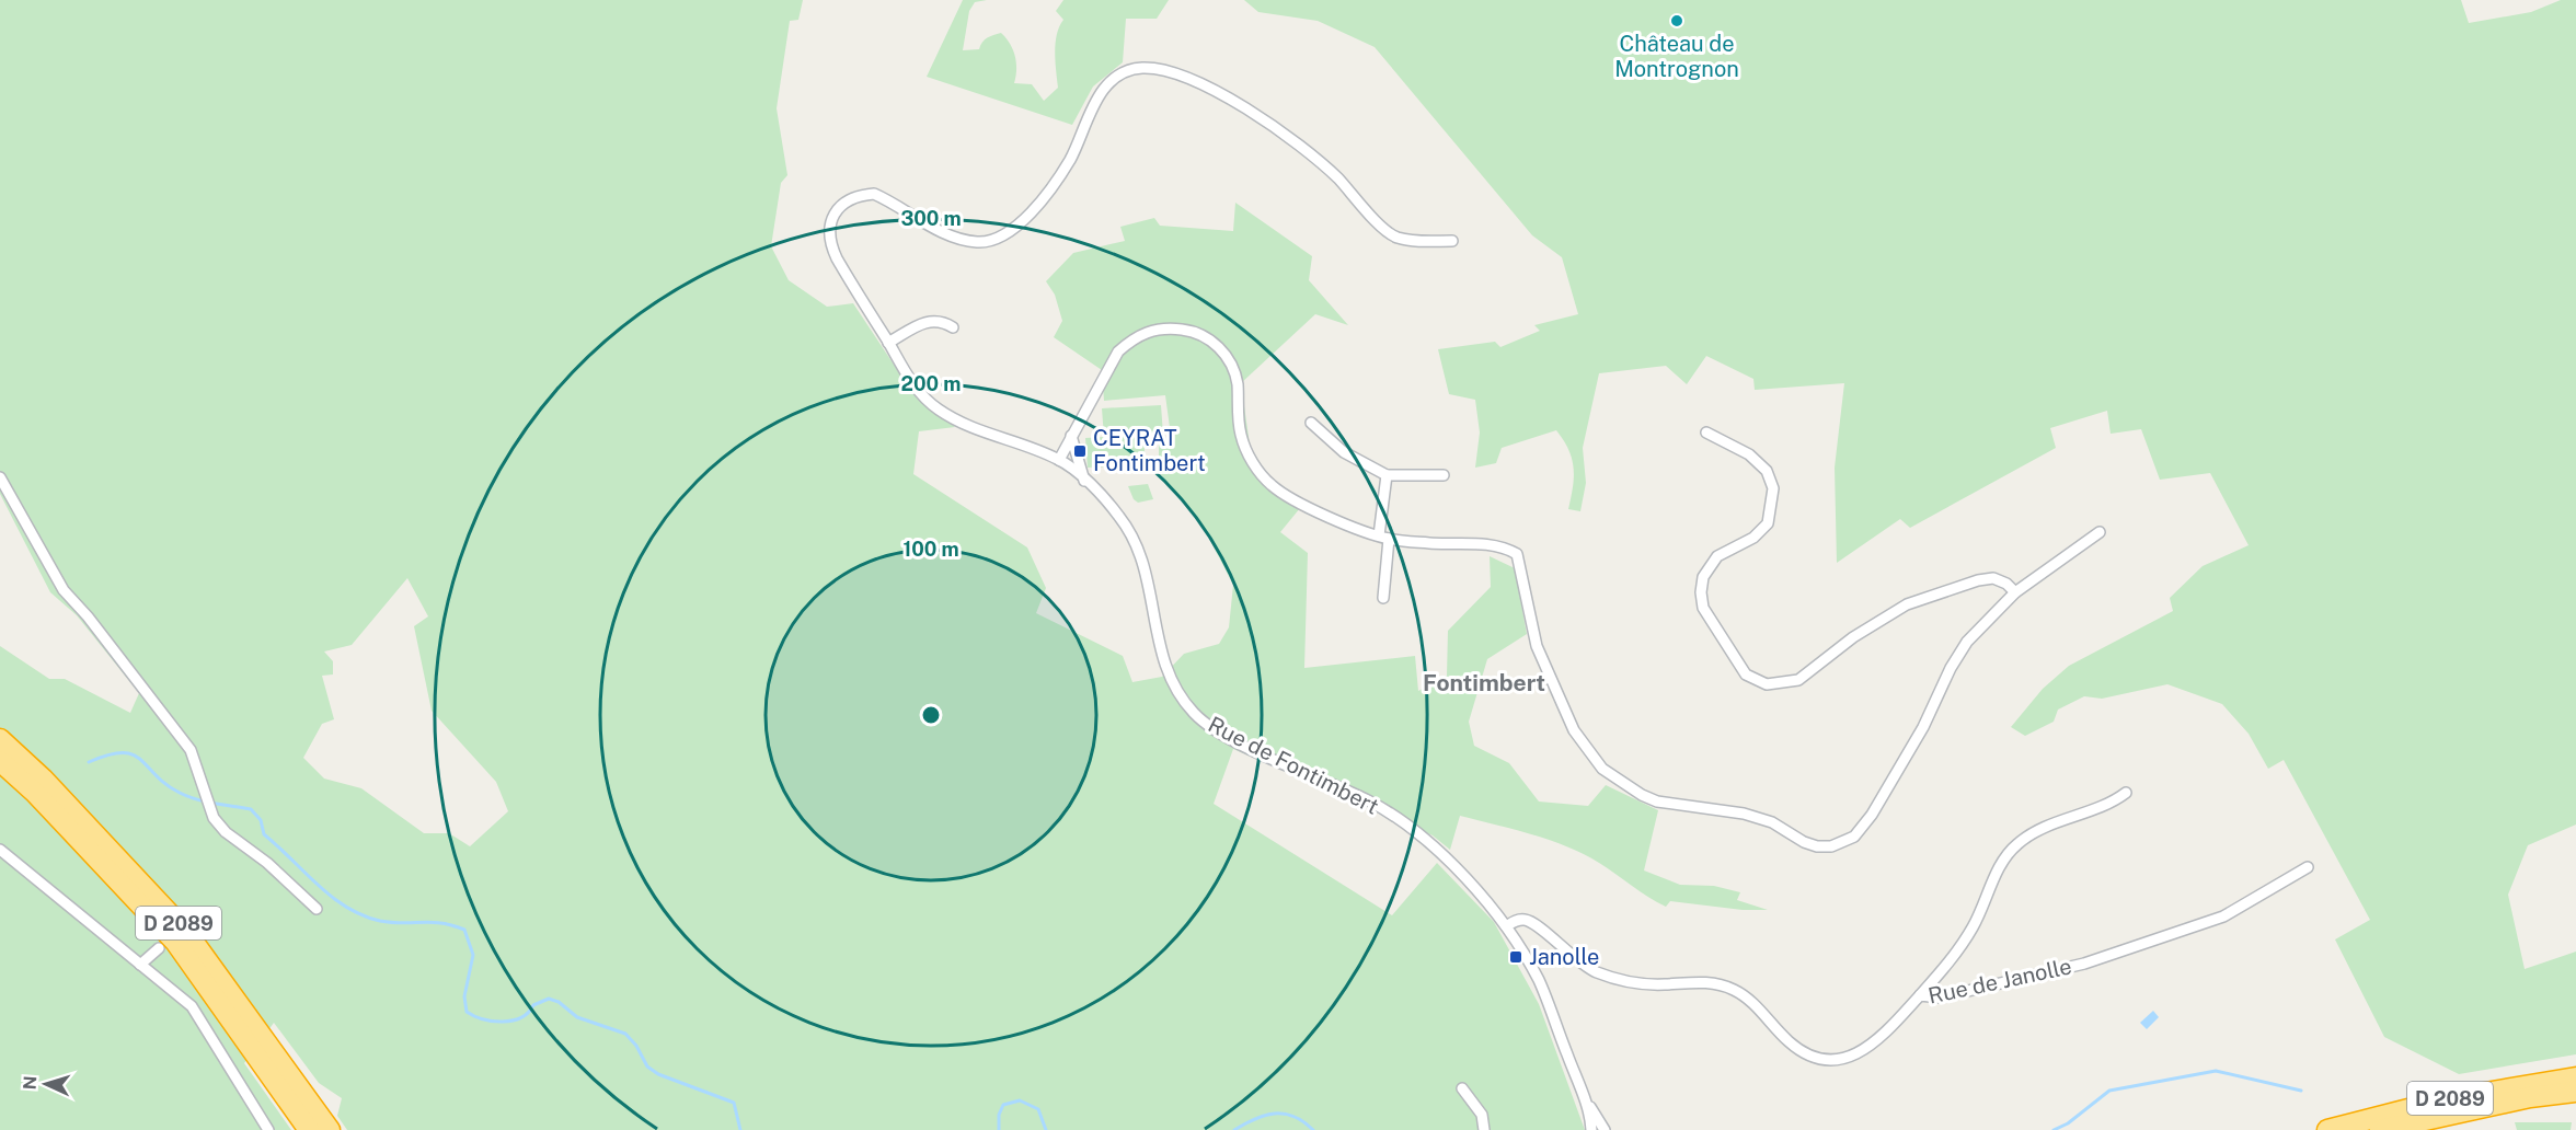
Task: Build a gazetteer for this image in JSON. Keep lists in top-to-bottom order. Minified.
{"streets":{"highway":["D 2089"],"street":["Rue de Fontimbert","Rue de Janolle"]},"crossings":[["Rue de Fontimbert","Rue de Janolle"]],"districts":["Fontimbert"],"places":{"other":["Château de Montrognon"],"transit":["CEYRAT Fontimbert","Janolle"]},"north":"left","rings":["300 m","200 m","100 m"]}
